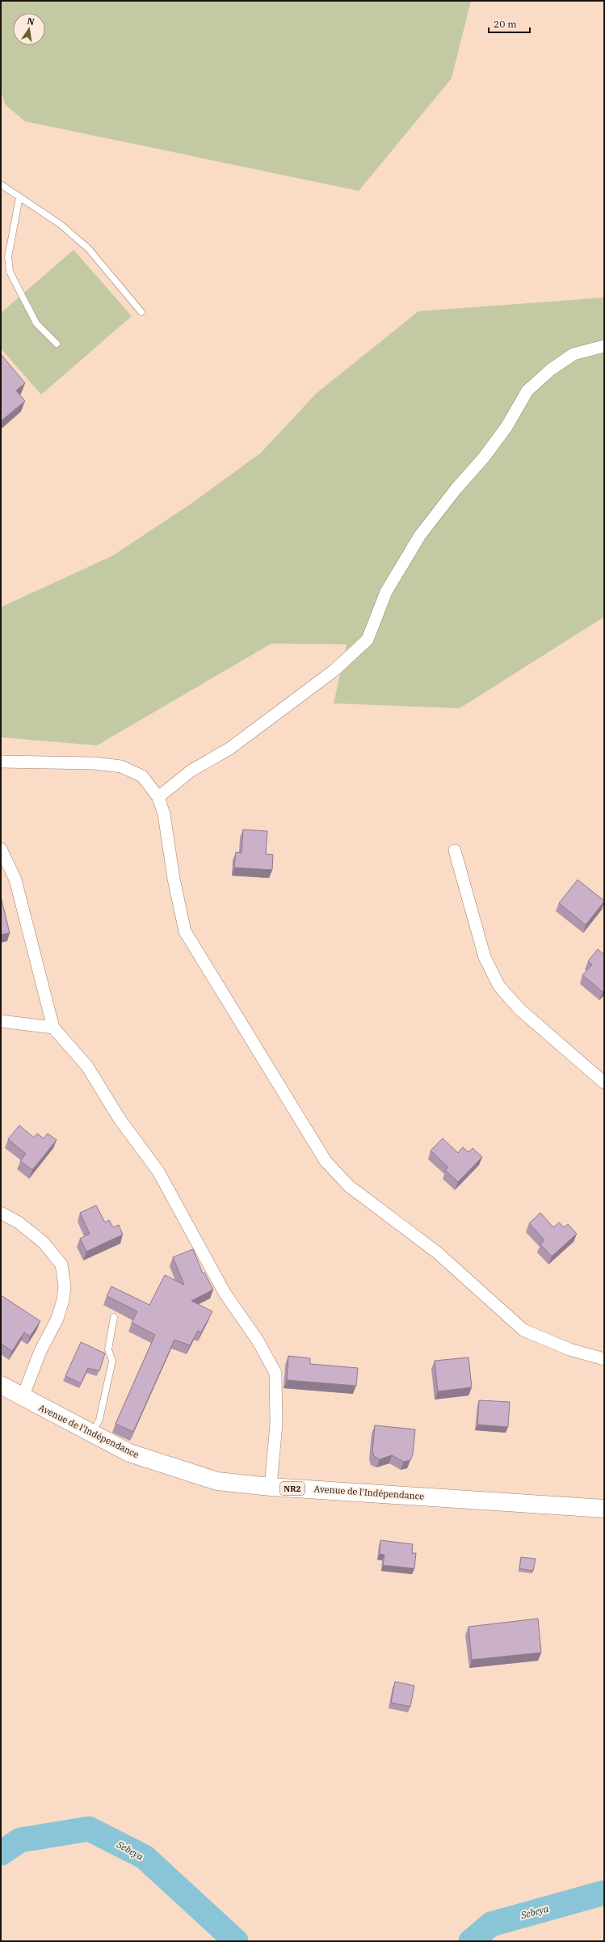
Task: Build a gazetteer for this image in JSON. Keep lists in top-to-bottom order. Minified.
{"streets":{"highway":["Avenue de l'Indépendance","NR2"]},"water":["Sebeya"],"scale_bar":"20 m","north":"top"}
